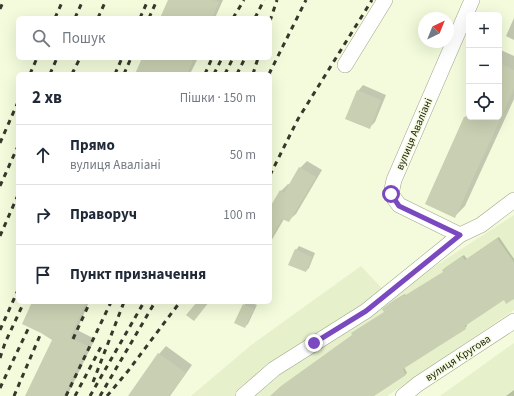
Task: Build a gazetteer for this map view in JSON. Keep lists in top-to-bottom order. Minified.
{"streets":{"street":["вулиця Аваліані","вулиця Кругова"]},"north":"top right","page":{"map_buttons":["+","−"],"search":"Пошук","heading":["2 хв","Пішки · 150 m"],"list":[["Прямо","вулиця Аваліані","50 m"],["Праворуч","100 m"],"Пункт призначення"]}}
